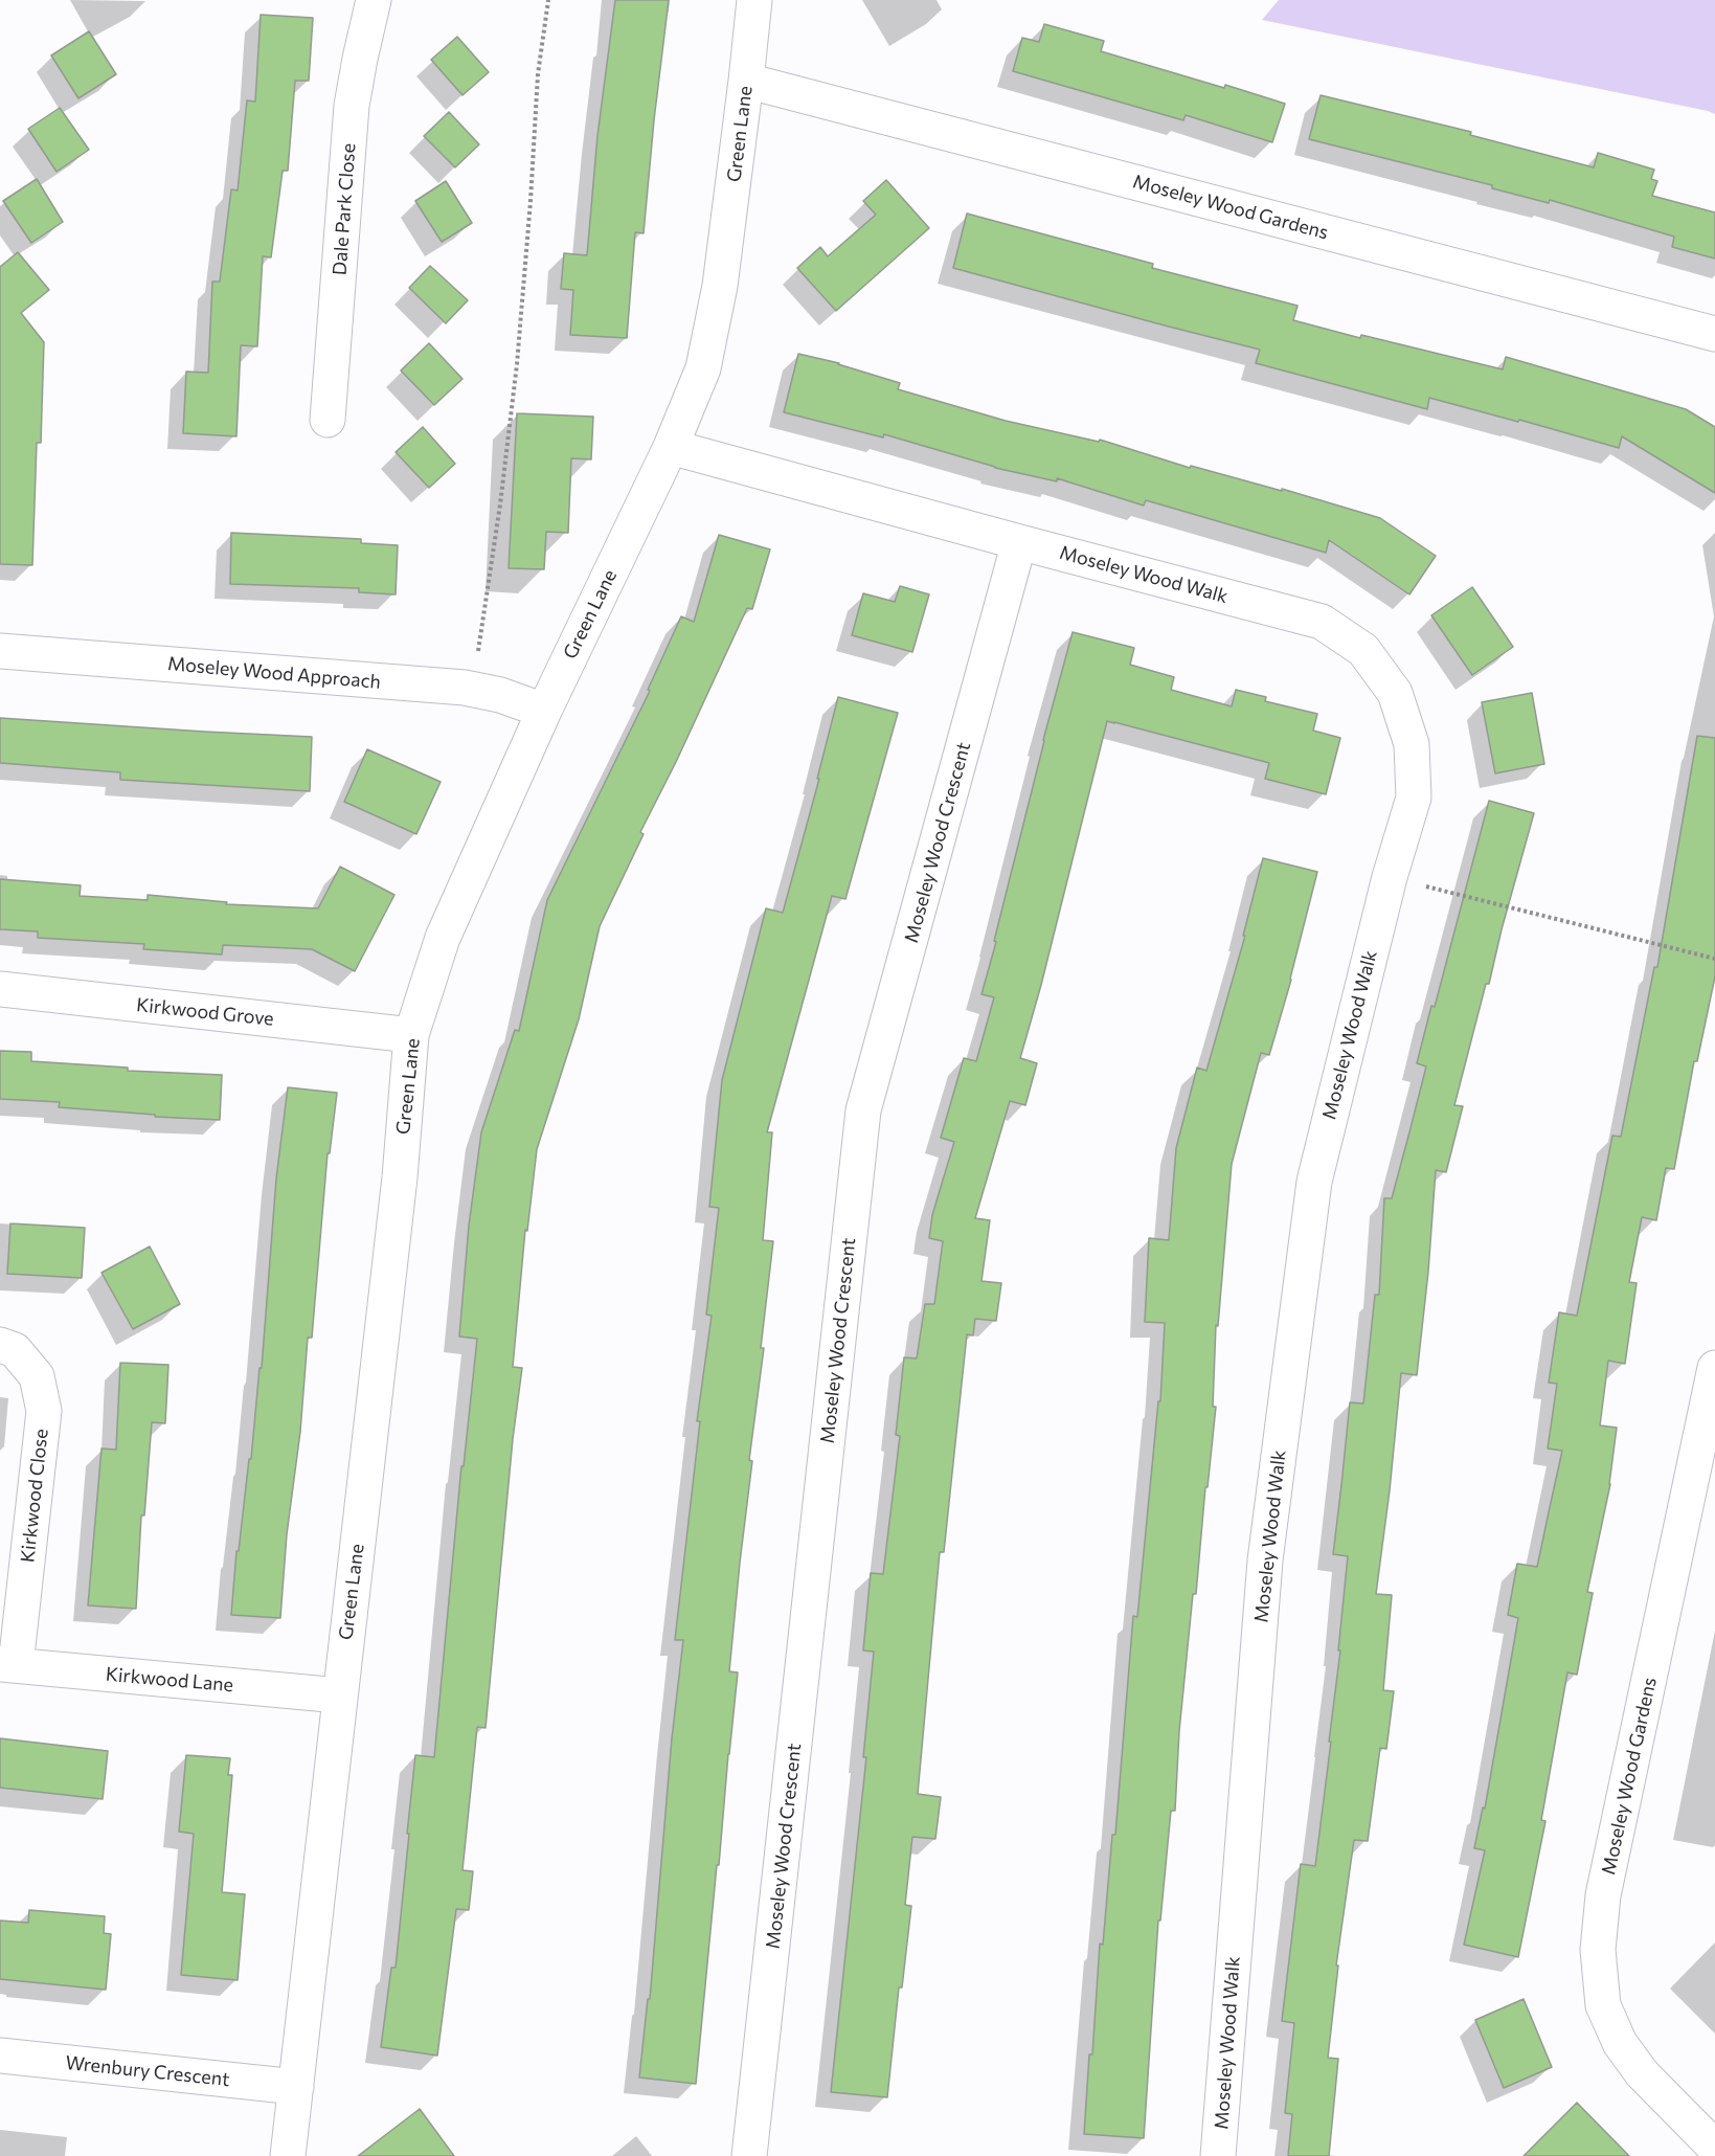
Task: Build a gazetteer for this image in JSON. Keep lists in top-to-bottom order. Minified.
{"streets":{"street":["Green Lane","Moseley Wood Gardens","Dale Park Close","Moseley Wood Walk","Moseley Wood Approach","Moseley Wood Crescent","Kirkwood Grove","Kirkwood Close","Kirkwood Lane","Wrenbury Crescent"]},"crossings":[["Green Lane","Moseley Wood Gardens"],["Green Lane","Moseley Wood Walk"],["Green Lane","Moseley Wood Approach"],["Green Lane","Kirkwood Grove"],["Green Lane","Kirkwood Lane"],["Green Lane","Wrenbury Crescent"],["Moseley Wood Walk","Moseley Wood Crescent"],["Kirkwood Close","Kirkwood Lane"]]}
